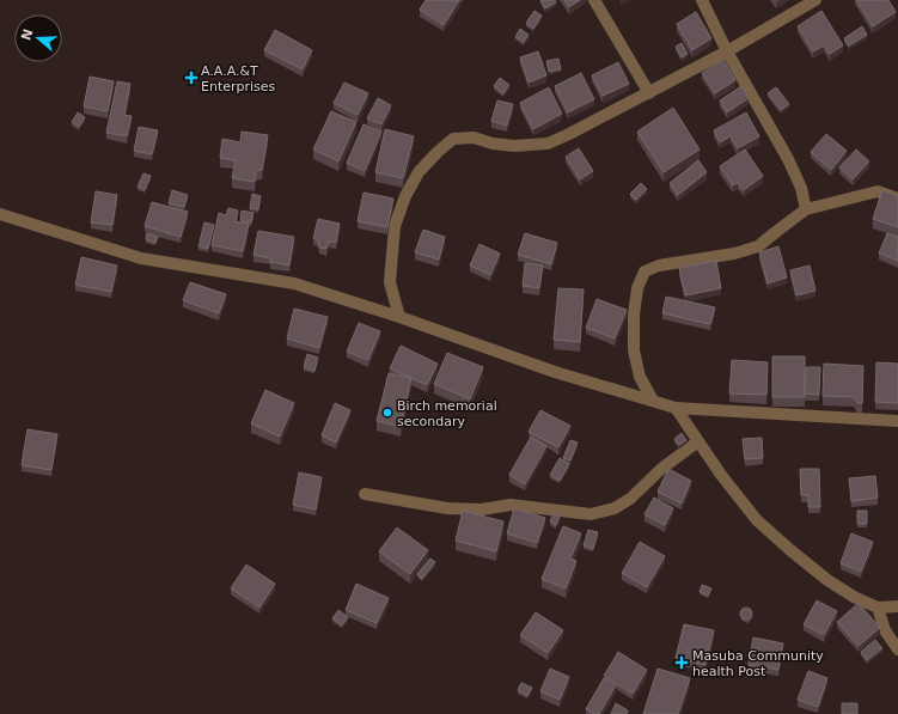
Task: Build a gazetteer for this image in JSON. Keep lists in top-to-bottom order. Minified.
{"places":{"health":["A.A.A.&T Enterprises","Masuba Community health Post"],"other":["Birch memorial secondary"]},"north":"left"}
